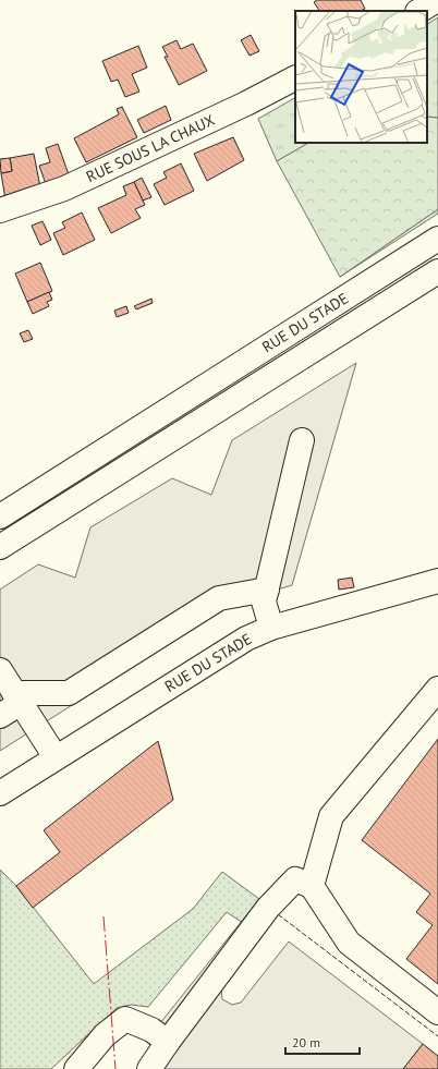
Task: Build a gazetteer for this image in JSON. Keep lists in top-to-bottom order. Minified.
{"streets":{"main road":["RUE SOUS LA CHAUX","RUE DU STADE"]},"scale_bar":"20 m"}
